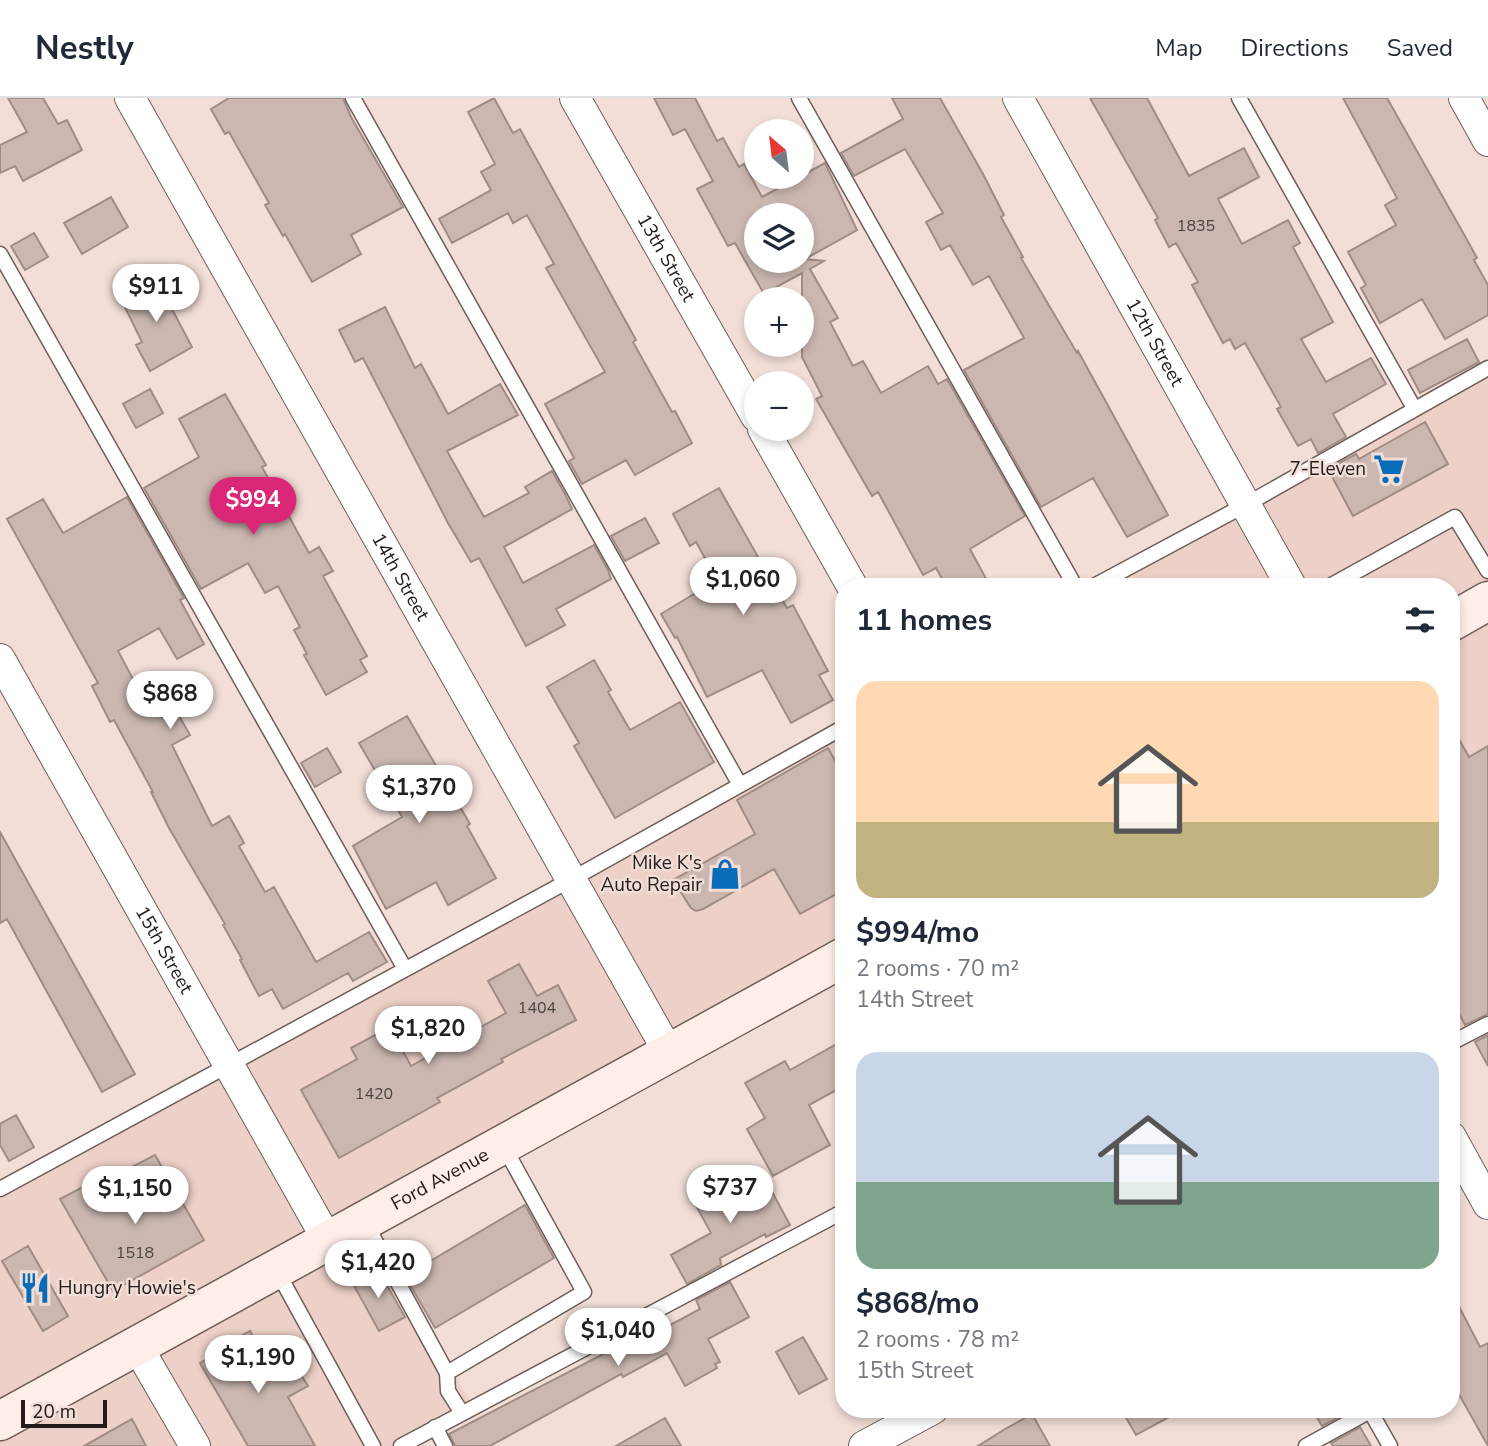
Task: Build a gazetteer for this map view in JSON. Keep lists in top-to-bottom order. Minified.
{"streets":{"main road":["Ford Avenue"],"street":["13th Street","12th Street","14th Street","15th Street"]},"crossings":[["14th Street","Ford Avenue"],["15th Street","Ford Avenue"]],"places":{"supermarket":["7-Eleven"],"shop":["Mike K's Auto Repair"],"restaurant":["Hungry Howie's"]},"house_numbers":["1835","1404","1420","1518"],"scale_bar":"20 m","north":"top left","page":{"header":"Nestly","nav":["Map","Directions","Saved"],"map_buttons":["+","−"],"price":["$911","$994","$1,060","$868","$1,370","$1,820","$737","$1,150","$1,420","$1,040","$1,190"],"heading":"11 homes","list":[{"name":"$994/mo","note":"2 rooms · 70 m² · 14th Street"},{"name":"$868/mo","note":"2 rooms · 78 m² · 15th Street"}],"scale":"20 m"}}
